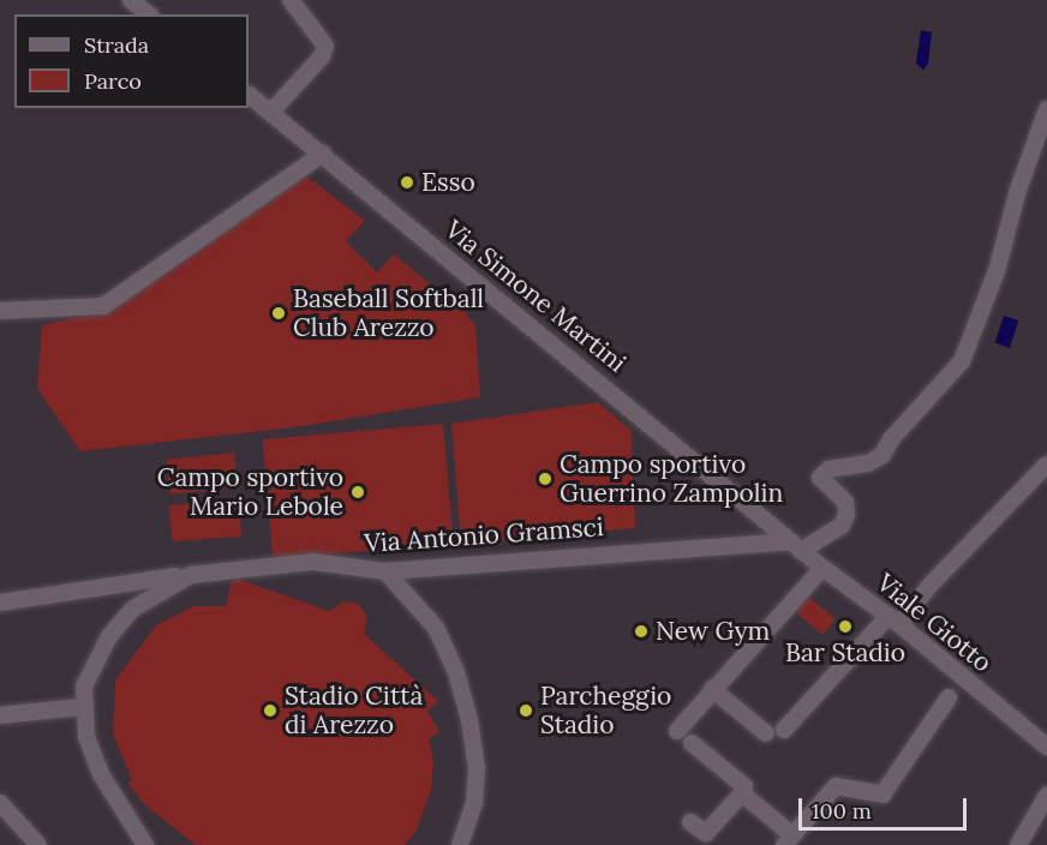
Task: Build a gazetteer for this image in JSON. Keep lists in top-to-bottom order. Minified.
{"streets":{"street":["Via Simone Martini","Via Antonio Gramsci","Viale Giotto"]},"crossings":[["Via Simone Martini","Via Antonio Gramsci"],["Via Simone Martini","Viale Giotto"],["Via Antonio Gramsci","Viale Giotto"]],"places":["Esso","Baseball Softball Club Arezzo","Campo sportivo Guerrino Zampolin","Campo sportivo Mario Lebole","Bar Stadio","New Gym","Stadio Città di Arezzo","Parcheggio Stadio"],"legend":["Strada","Parco"],"scale_bar":"100 m"}
